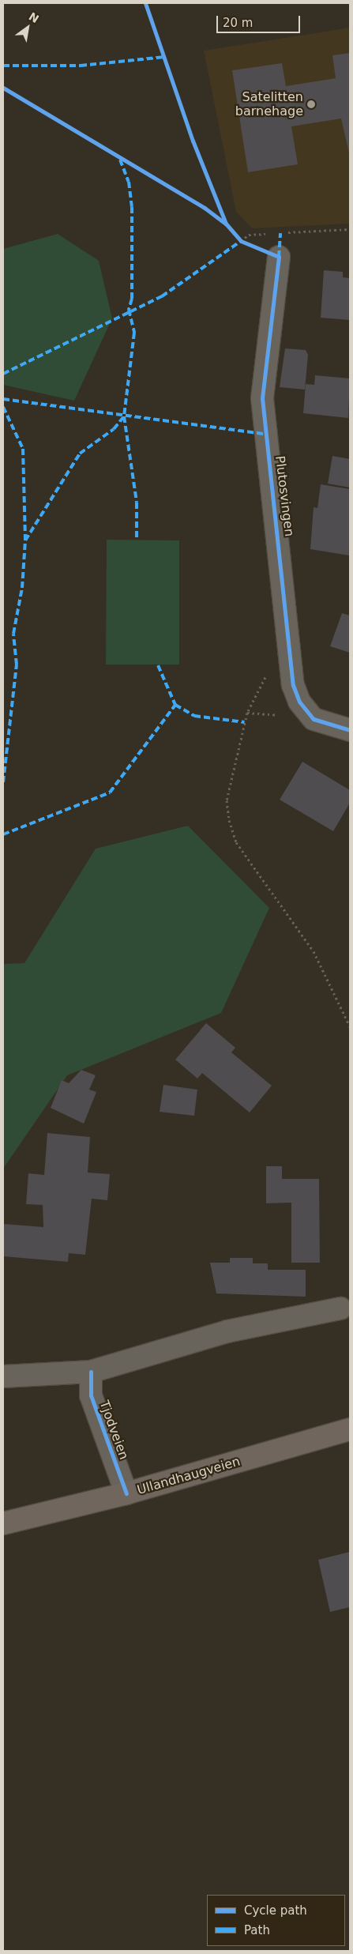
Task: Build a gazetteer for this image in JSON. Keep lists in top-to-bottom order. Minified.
{"streets":{"main road":["Ullandhaugveien"],"street":["Plutosvingen","Tjodveien"]},"crossings":[["Tjodveien","Ullandhaugveien"]],"places":["Satelitten barnehage"],"legend":["Cycle path","Path"],"scale_bar":"20 m","north":"top right"}
